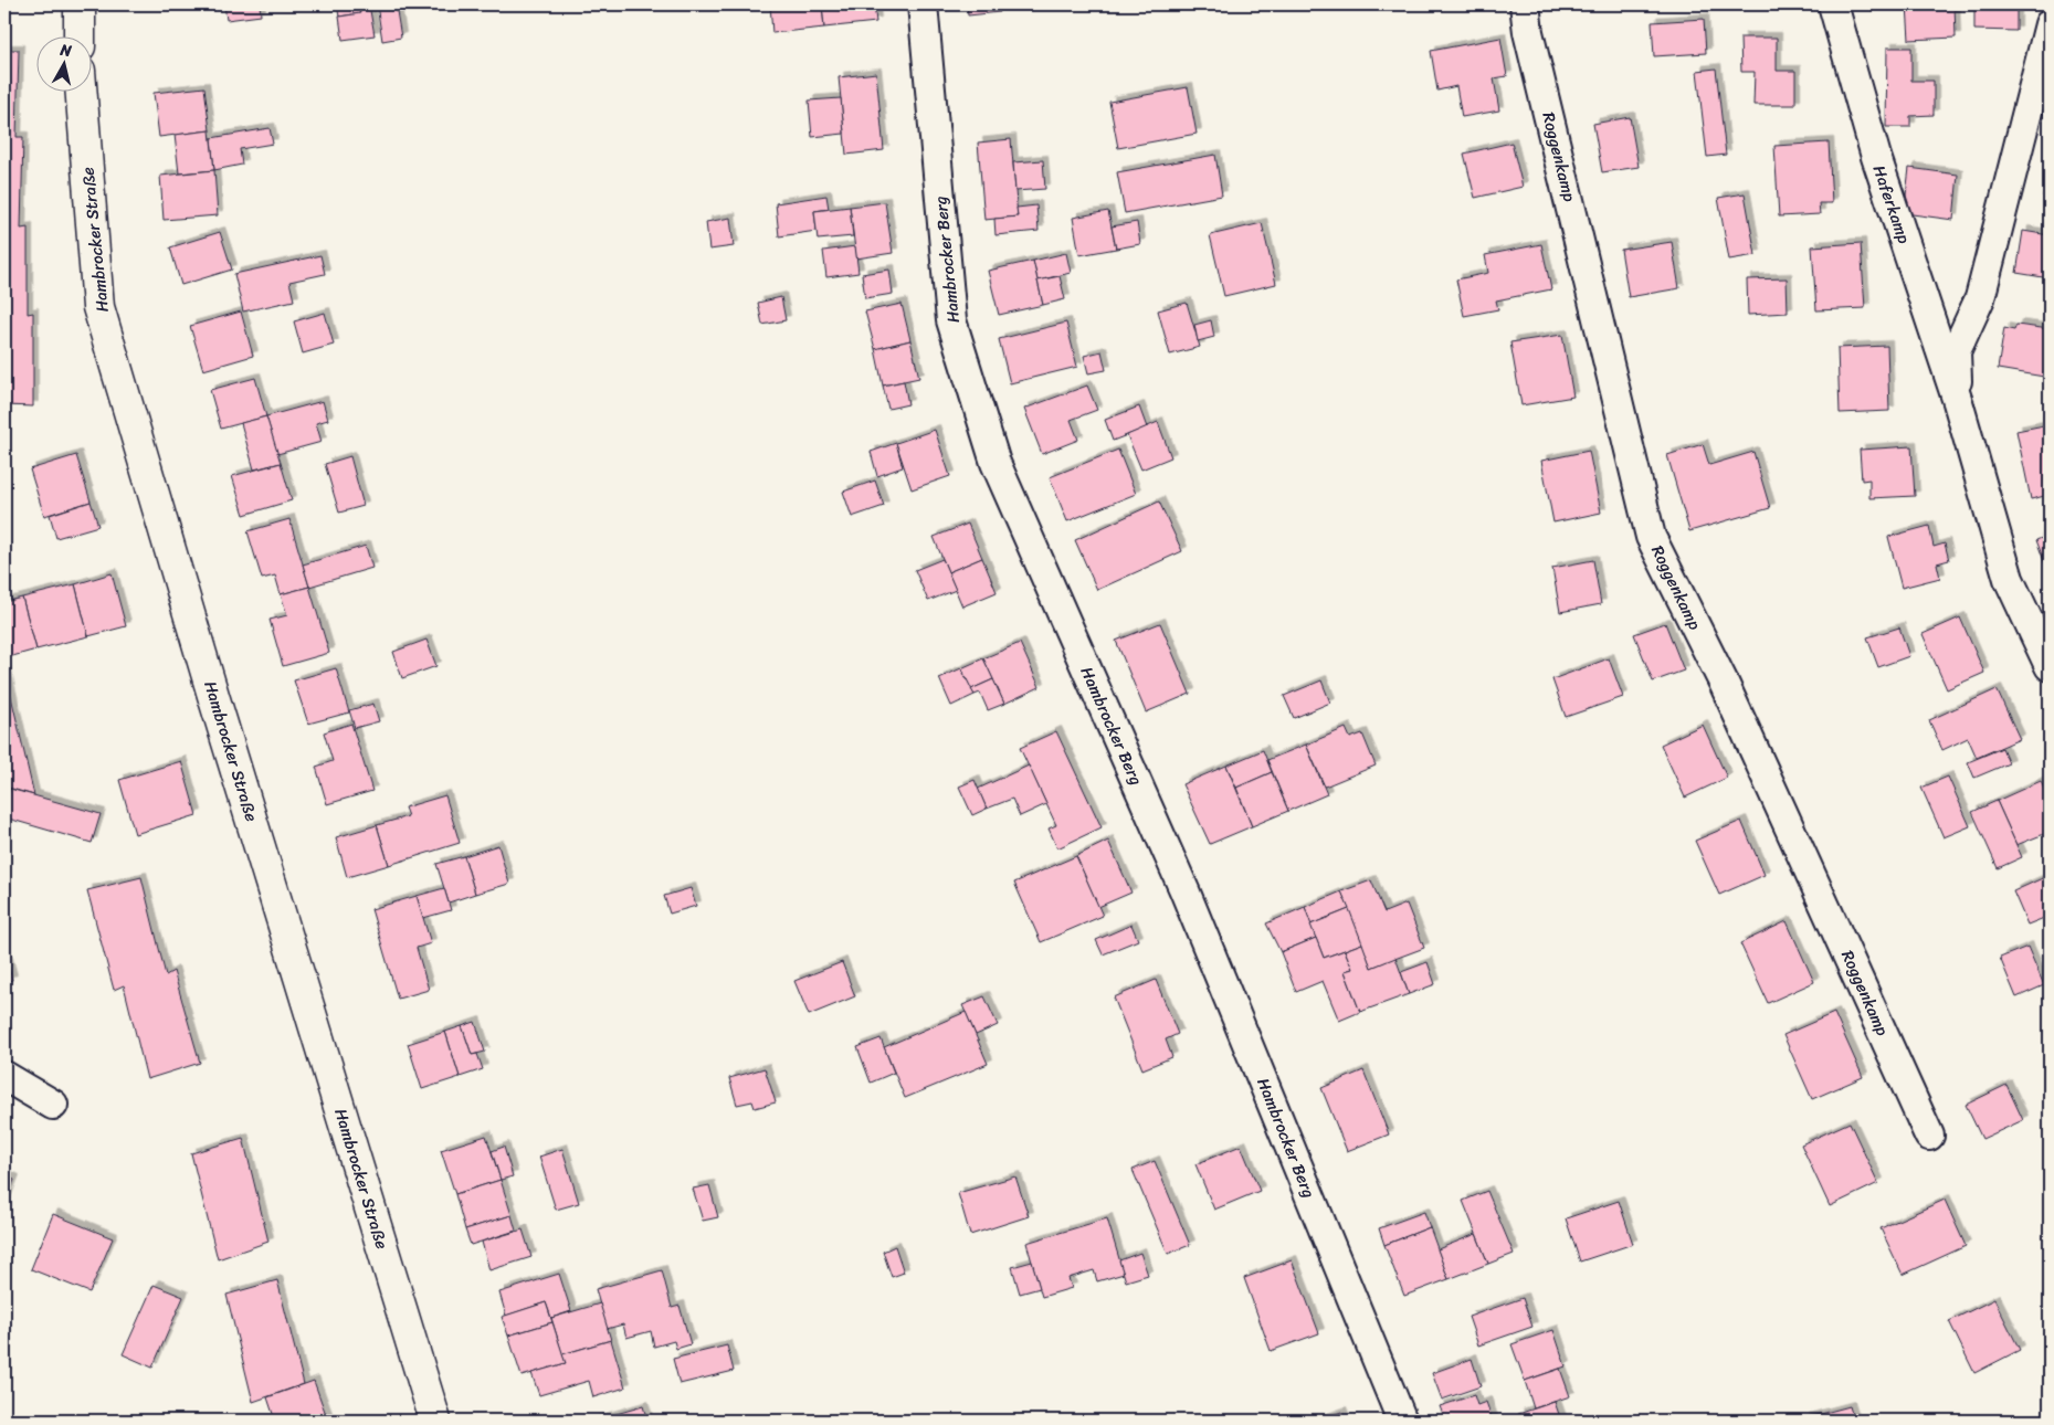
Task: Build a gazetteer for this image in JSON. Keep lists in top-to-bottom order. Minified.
{"streets":{"street":["Roggenkamp","Haferkamp","Hambrocker Straße","Hambrocker Berg"]},"north":"top"}
